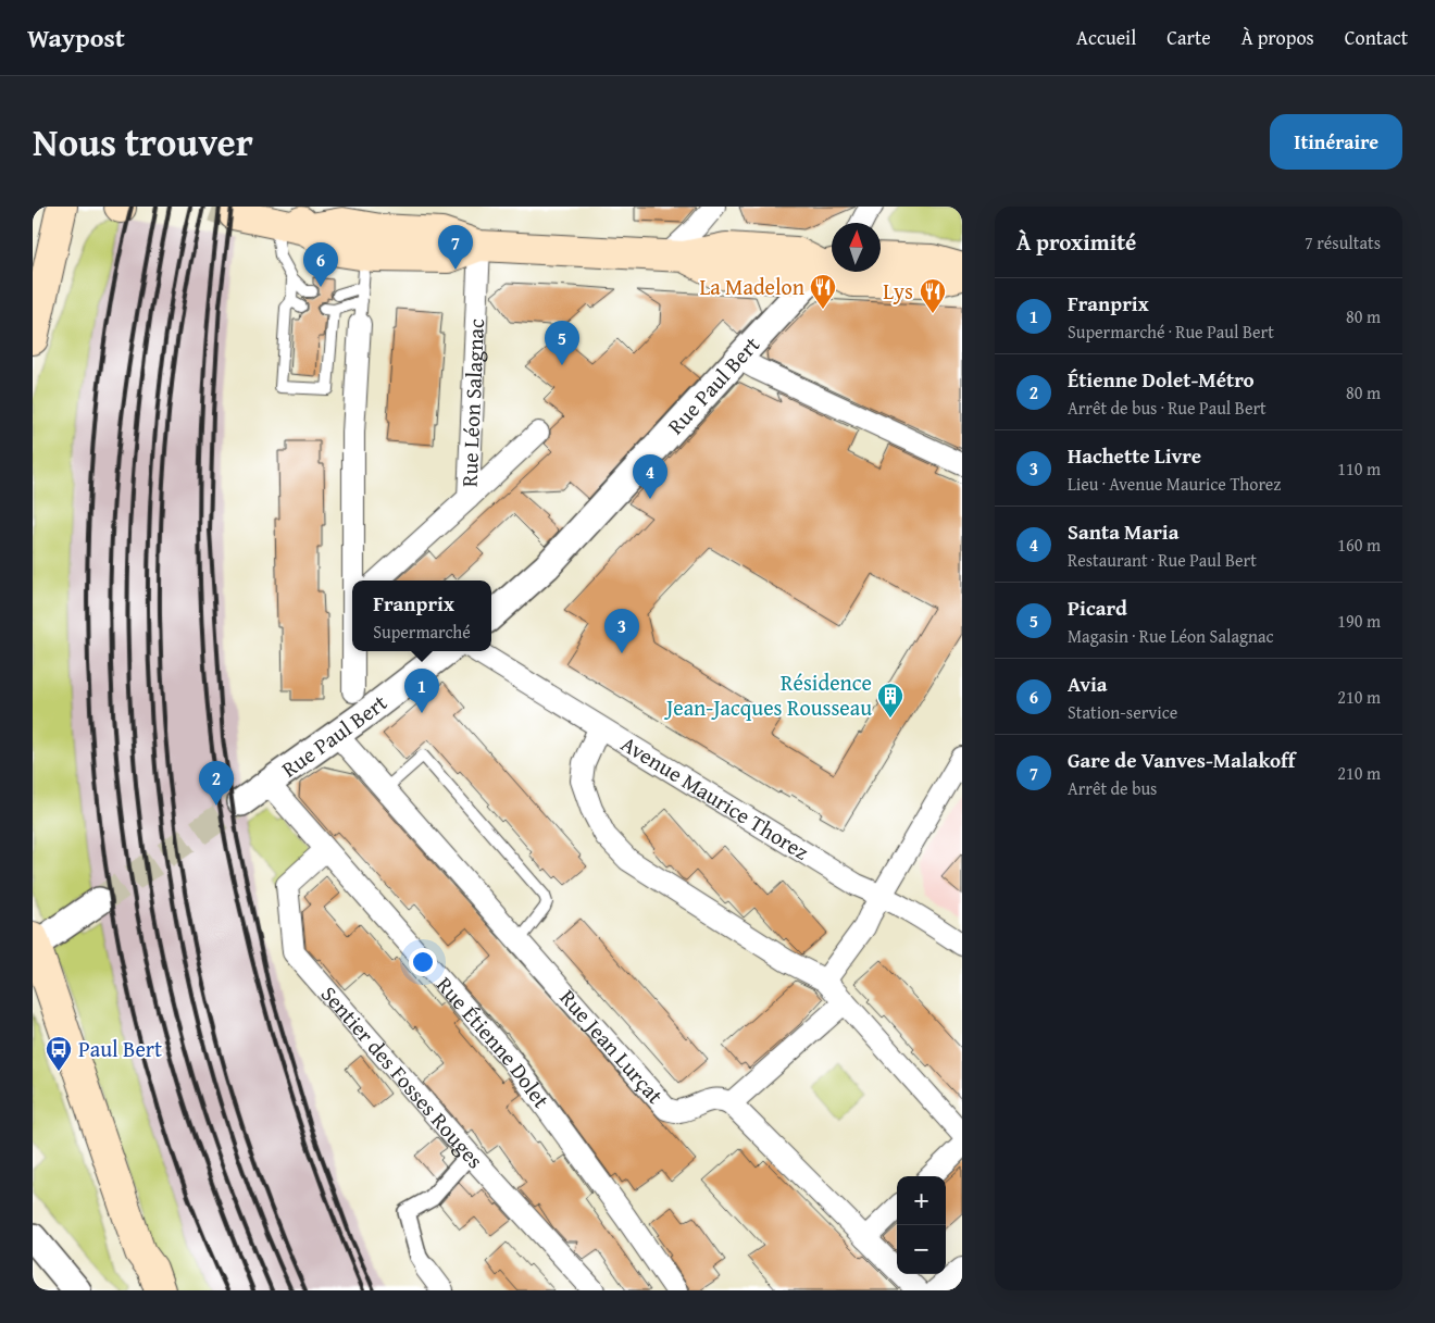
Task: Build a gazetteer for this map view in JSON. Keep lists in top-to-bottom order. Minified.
{"streets":{"street":["Rue Paul Bert","Rue Léon Salagnac","Avenue Maurice Thorez","Rue Étienne Dolet","Rue Jean Lurçat","Sentier des Fosses Rouges"]},"crossings":[["Rue Paul Bert","Rue Étienne Dolet"],["Rue Paul Bert","Rue Jean Lurçat"],["Rue Étienne Dolet","Sentier des Fosses Rouges"]],"places":{"restaurant":["La Madelon","Lys"],"building":["Résidence Jean-Jacques Rousseau"],"bus stop":["Paul Bert"]},"north":"top","page":{"header":"Waypost","nav":["Accueil","Carte","À propos","Contact"],"title":"Nous trouver","buttons":"Itinéraire","heading":["À proximité","7 résultats"],"pins":["7","6","5","4","3","1","2"],"list":[{"mark":"1","name":"Franprix","note":"Supermarché · Rue Paul Bert","value":"80 m"},{"mark":"2","name":"Étienne Dolet-Métro","note":"Arrêt de bus · Rue Paul Bert","value":"80 m"},{"mark":"3","name":"Hachette Livre","note":"Lieu · Avenue Maurice Thorez","value":"110 m"},{"mark":"4","name":"Santa Maria","note":"Restaurant · Rue Paul Bert","value":"160 m"},{"mark":"5","name":"Picard","note":"Magasin · Rue Léon Salagnac","value":"190 m"},{"mark":"6","name":"Avia","note":"Station-service","value":"210 m"},{"mark":"7","name":"Gare de Vanves-Malakoff","note":"Arrêt de bus","value":"210 m"}],"popup":["Franprix","Supermarché"],"map_buttons":["+","−"]}}
